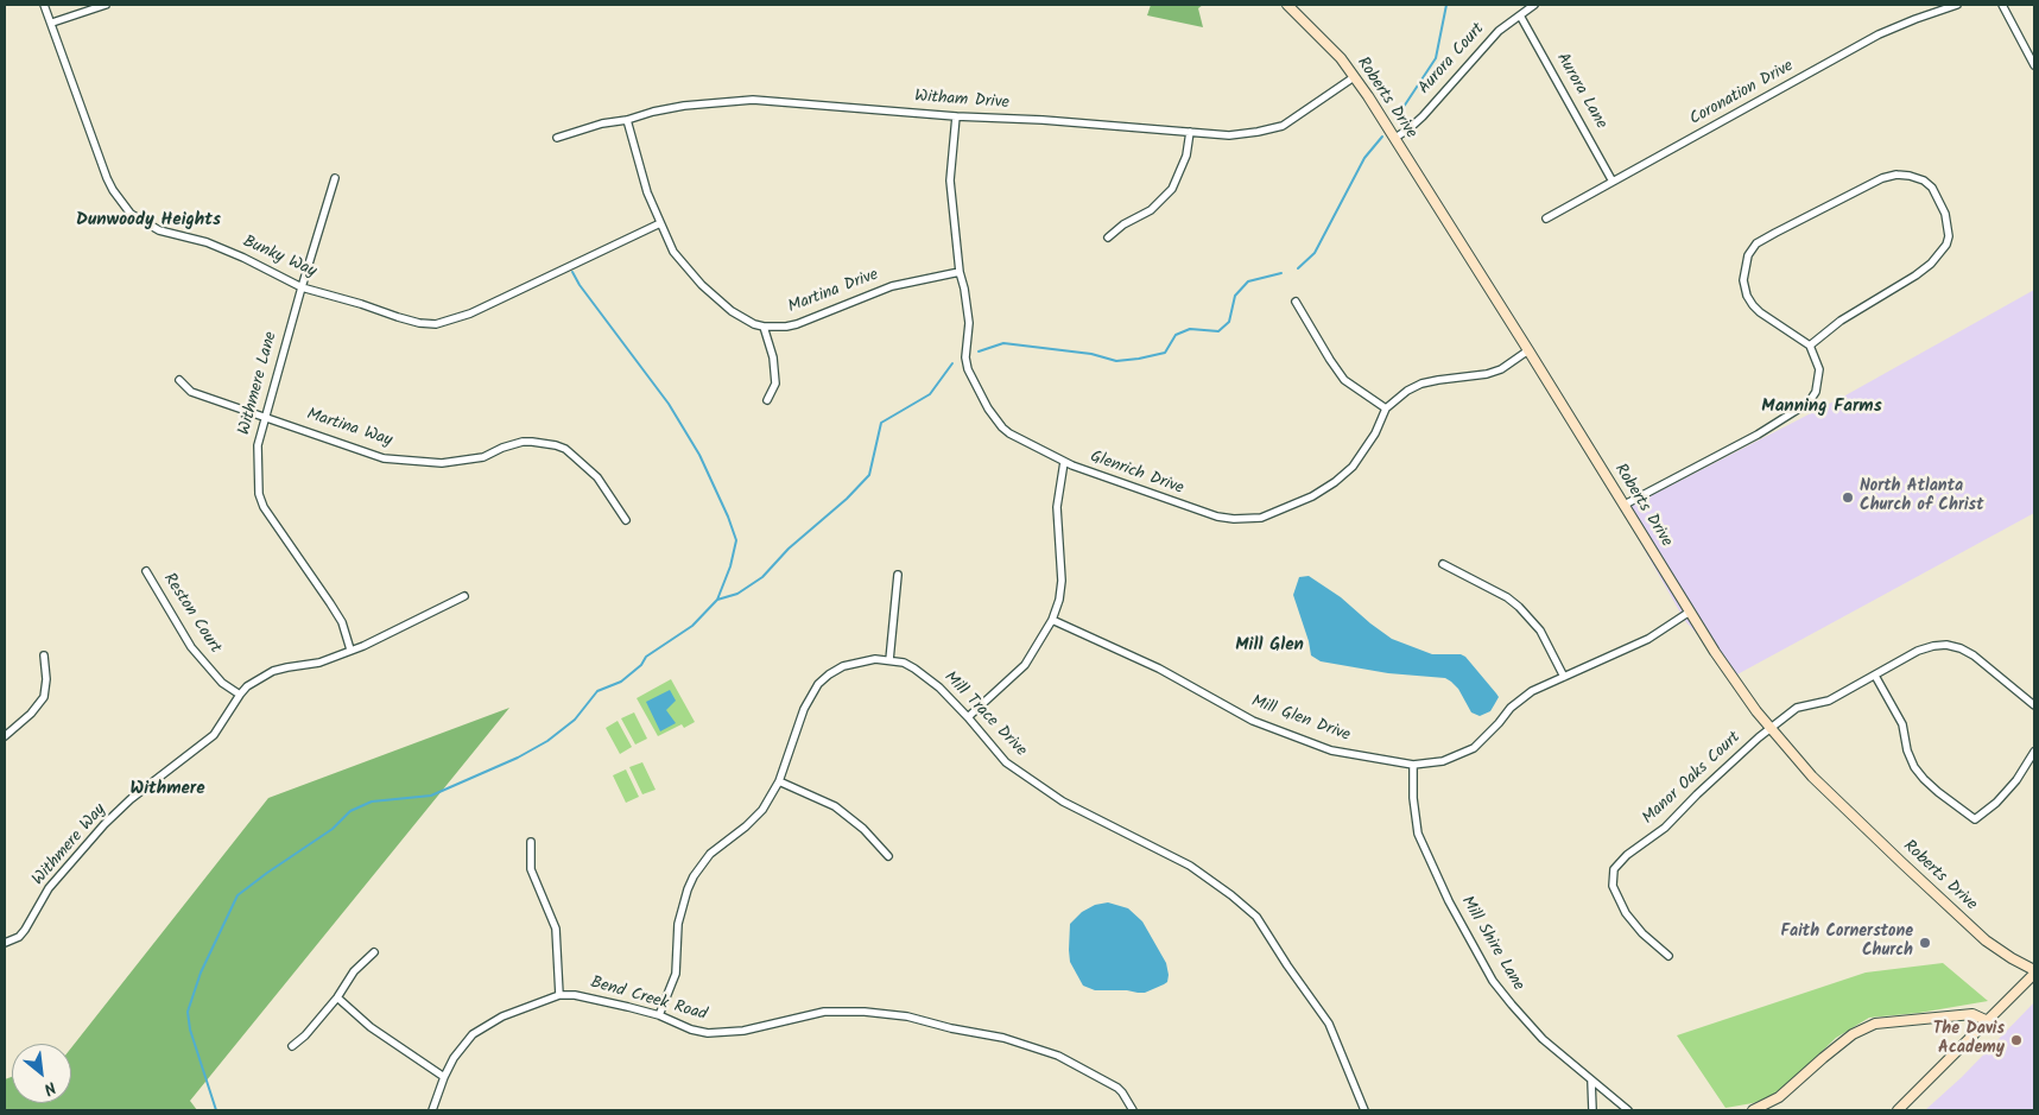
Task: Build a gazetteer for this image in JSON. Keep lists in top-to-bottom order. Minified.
{"streets":{"street":["Aurora Court","Aurora Lane","Coronation Drive","Roberts Drive","Witham Drive","Bunky Way","Martina Drive","Withmere Lane","Martina Way","Glenrich Drive","Reston Court","Mill Trace Drive","Mill Glen Drive","Manor Oaks Court","Withmere Way","Mill Shire Lane","Bend Creek Road"]},"crossings":[["Aurora Court","Aurora Lane"],["Aurora Court","Roberts Drive"],["Aurora Lane","Coronation Drive"],["Roberts Drive","Witham Drive"],["Roberts Drive","Glenrich Drive"],["Roberts Drive","Mill Glen Drive"],["Roberts Drive","Manor Oaks Court"],["Witham Drive","Martina Drive"],["Witham Drive","Glenrich Drive"],["Bunky Way","Martina Drive"],["Bunky Way","Withmere Lane"],["Martina Drive","Glenrich Drive"],["Withmere Lane","Martina Way"],["Withmere Lane","Withmere Way"],["Reston Court","Withmere Way"],["Mill Trace Drive","Bend Creek Road"],["Mill Glen Drive","Mill Shire Lane"]],"districts":["Dunwoody Heights","Manning Farms","Mill Glen","Withmere"],"places":["North Atlanta Church of Christ","Faith Cornerstone Church","The Davis Academy"],"north":"bottom right"}
